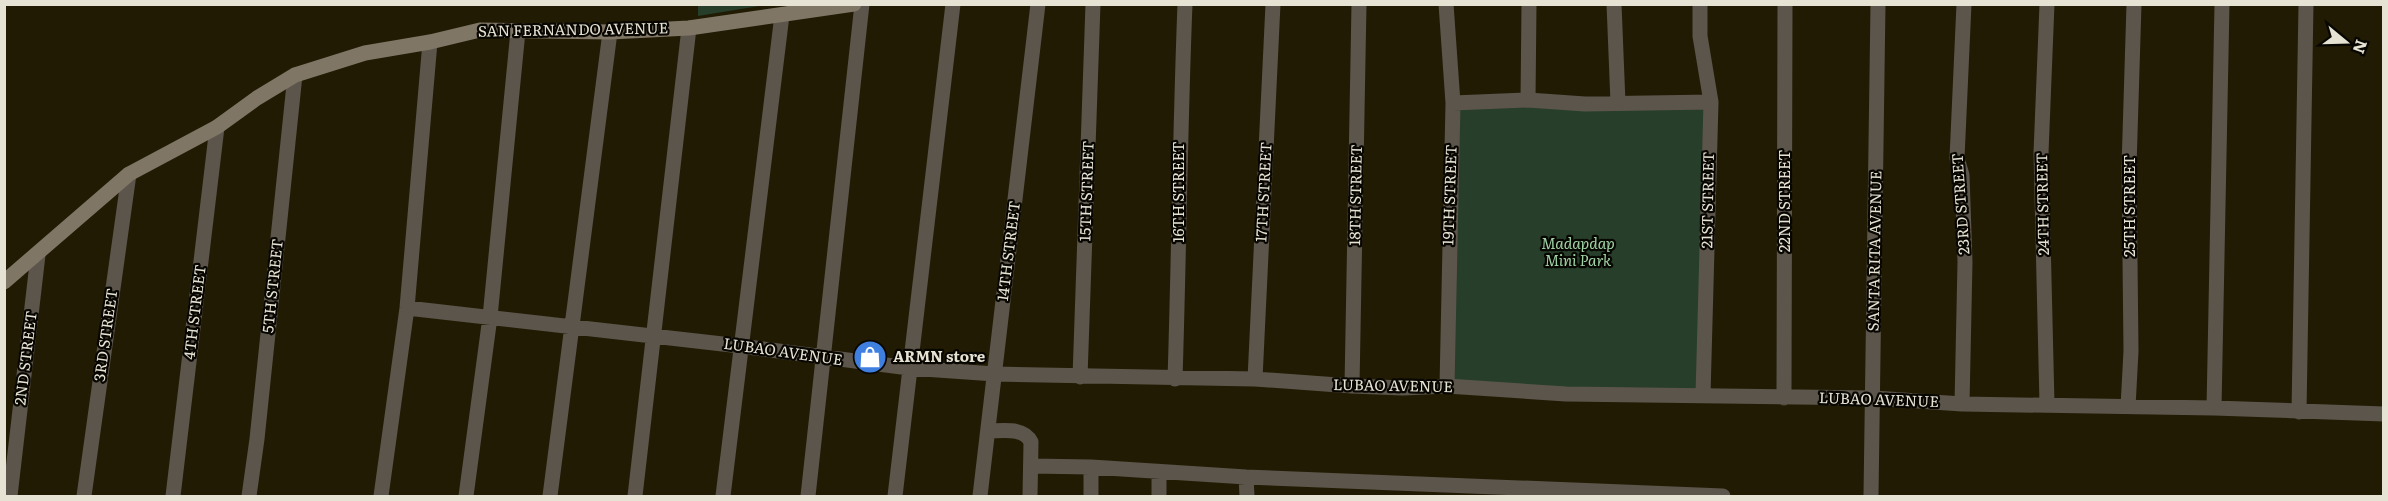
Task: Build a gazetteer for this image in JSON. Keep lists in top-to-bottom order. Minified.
{"streets":{"main road":["SAN FERNANDO AVENUE"],"street":["15TH STREET","16TH STREET","17TH STREET","18TH STREET","19TH STREET","21ST STREET","22ND STREET","23RD STREET","24TH STREET","25TH STREET","14TH STREET","SANTA RITA AVENUE","5TH STREET","4TH STREET","3RD STREET","LUBAO AVENUE","2ND STREET"]},"crossings":[["SAN FERNANDO AVENUE","5TH STREET"],["SAN FERNANDO AVENUE","4TH STREET"],["SAN FERNANDO AVENUE","3RD STREET"],["SAN FERNANDO AVENUE","2ND STREET"],["15TH STREET","LUBAO AVENUE"],["16TH STREET","LUBAO AVENUE"],["17TH STREET","LUBAO AVENUE"],["18TH STREET","LUBAO AVENUE"],["19TH STREET","LUBAO AVENUE"],["21ST STREET","LUBAO AVENUE"],["22ND STREET","LUBAO AVENUE"],["23RD STREET","LUBAO AVENUE"],["24TH STREET","LUBAO AVENUE"],["25TH STREET","LUBAO AVENUE"],["14TH STREET","LUBAO AVENUE"],["SANTA RITA AVENUE","LUBAO AVENUE"]],"parks":["Madapdap Mini Park"],"places":{"shop":["ARMN store"]},"north":"right"}
